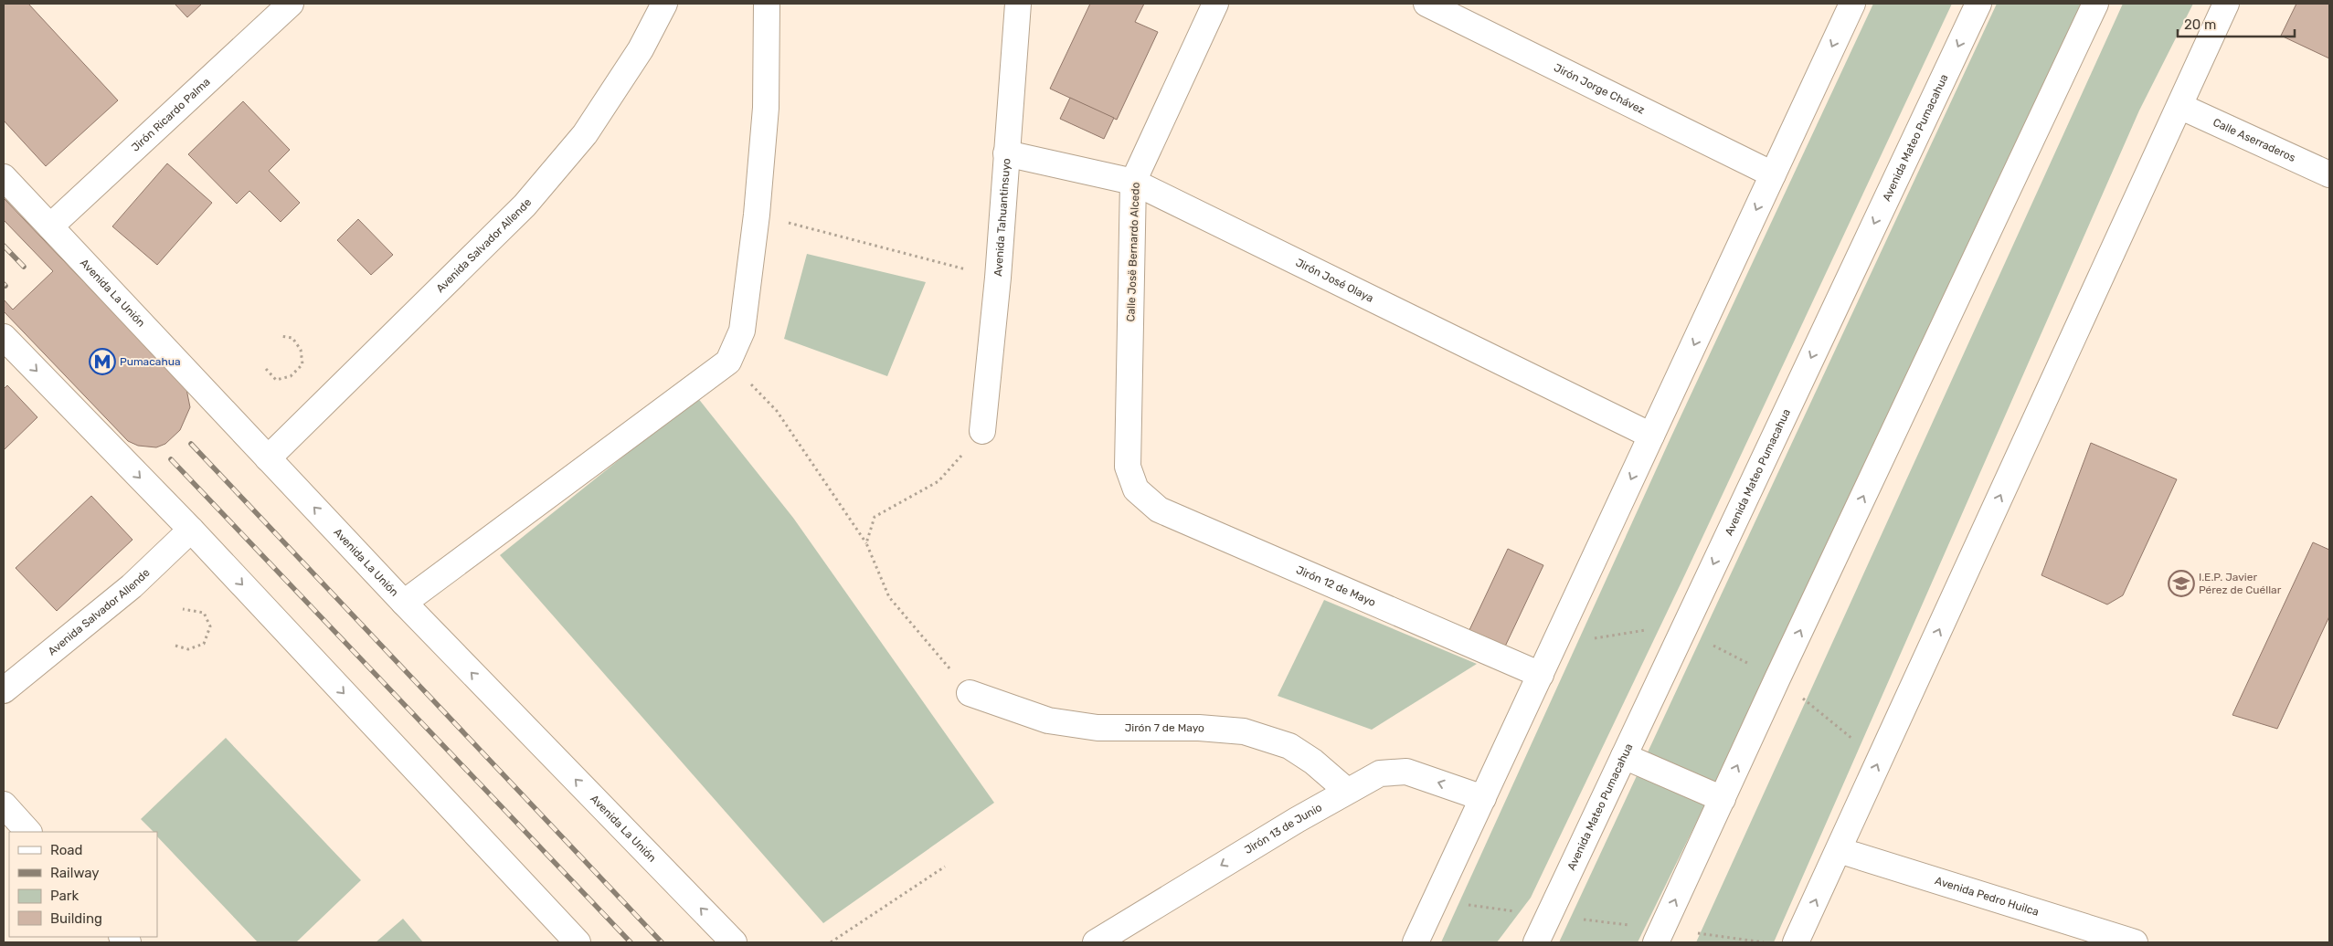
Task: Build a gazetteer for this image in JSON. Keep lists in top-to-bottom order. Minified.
{"streets":{"street":["Jirón Jorge Chávez","Jirón Ricardo Palma","Avenida Mateo Pumacahua","Calle Aserraderos","Avenida Tahuantinsuyo","Avenida Salvador Allende","Calle Josë Bernardo Alcedo","Jirón José Olaya","Avenida La Unión","Jirón 12 de Mayo","Jirón 7 de Mayo","Jirón 13 de Junio","Avenida Pedro Huilca"]},"crossings":[["Jirón Ricardo Palma","Avenida La Unión"],["Avenida Tahuantinsuyo","Jirón José Olaya"],["Avenida Salvador Allende","Avenida La Unión"],["Calle Josë Bernardo Alcedo","Jirón José Olaya"],["Calle Josë Bernardo Alcedo","Jirón 12 de Mayo"],["Jirón 7 de Mayo","Jirón 13 de Junio"]],"one_way":["Jirón 13 de Junio"],"places":{"metro station":["Pumacahua"],"school or university":["I.E.P. Javier Pérez de Cuéllar"]},"legend":["Road","Railway","Park","Building"],"scale_bar":"20 m"}
